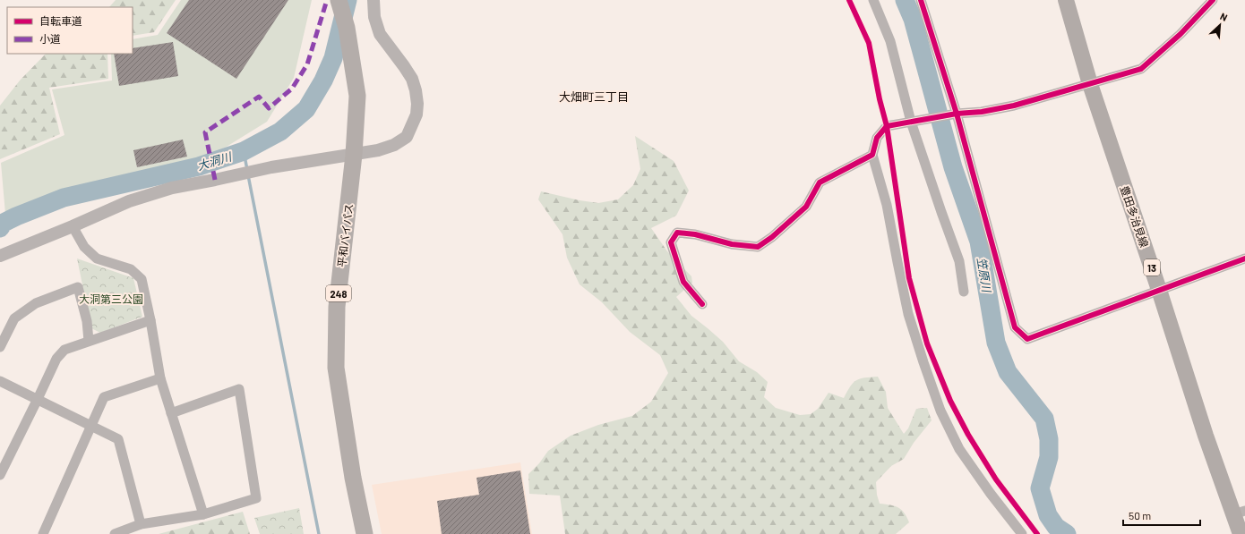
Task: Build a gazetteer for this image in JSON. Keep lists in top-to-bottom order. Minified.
{"streets":{"highway":["平和バイパス","248"],"main road":["豊田多治見線","13"]},"districts":["大畑町三丁目"],"water":["大洞川","笠原川"],"parks":["大洞第三公園"],"legend":["自転車道","小道"],"scale_bar":"50 m","north":"top right"}
